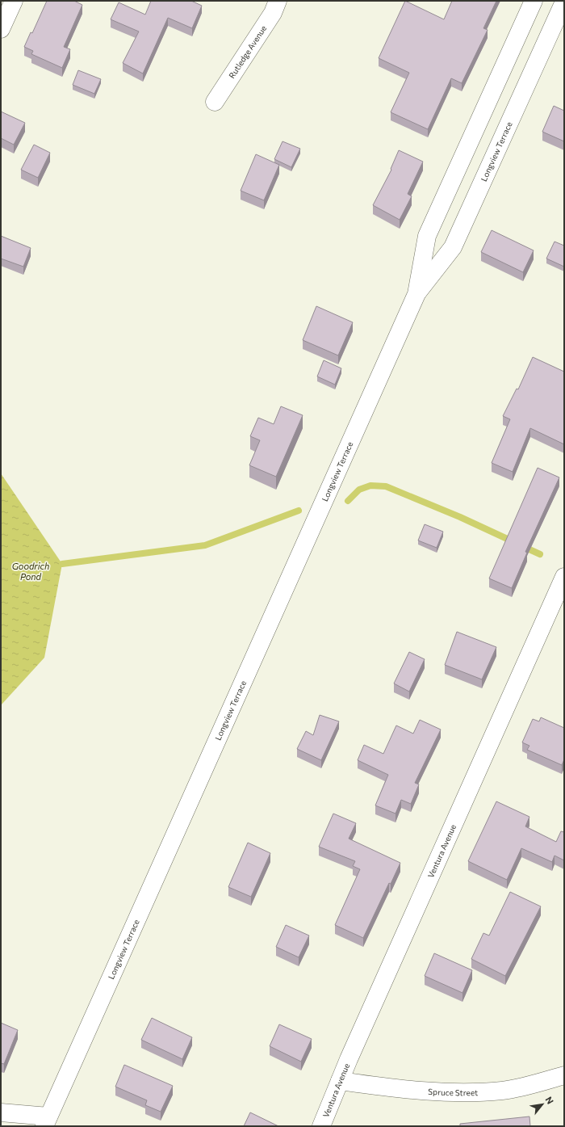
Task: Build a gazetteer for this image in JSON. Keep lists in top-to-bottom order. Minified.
{"streets":{"street":["Rutledge Avenue","Longview Terrace","Ventura Avenue","Spruce Street"]},"crossings":[["Ventura Avenue","Spruce Street"]],"water":["Goodrich Pond"],"north":"top right"}
